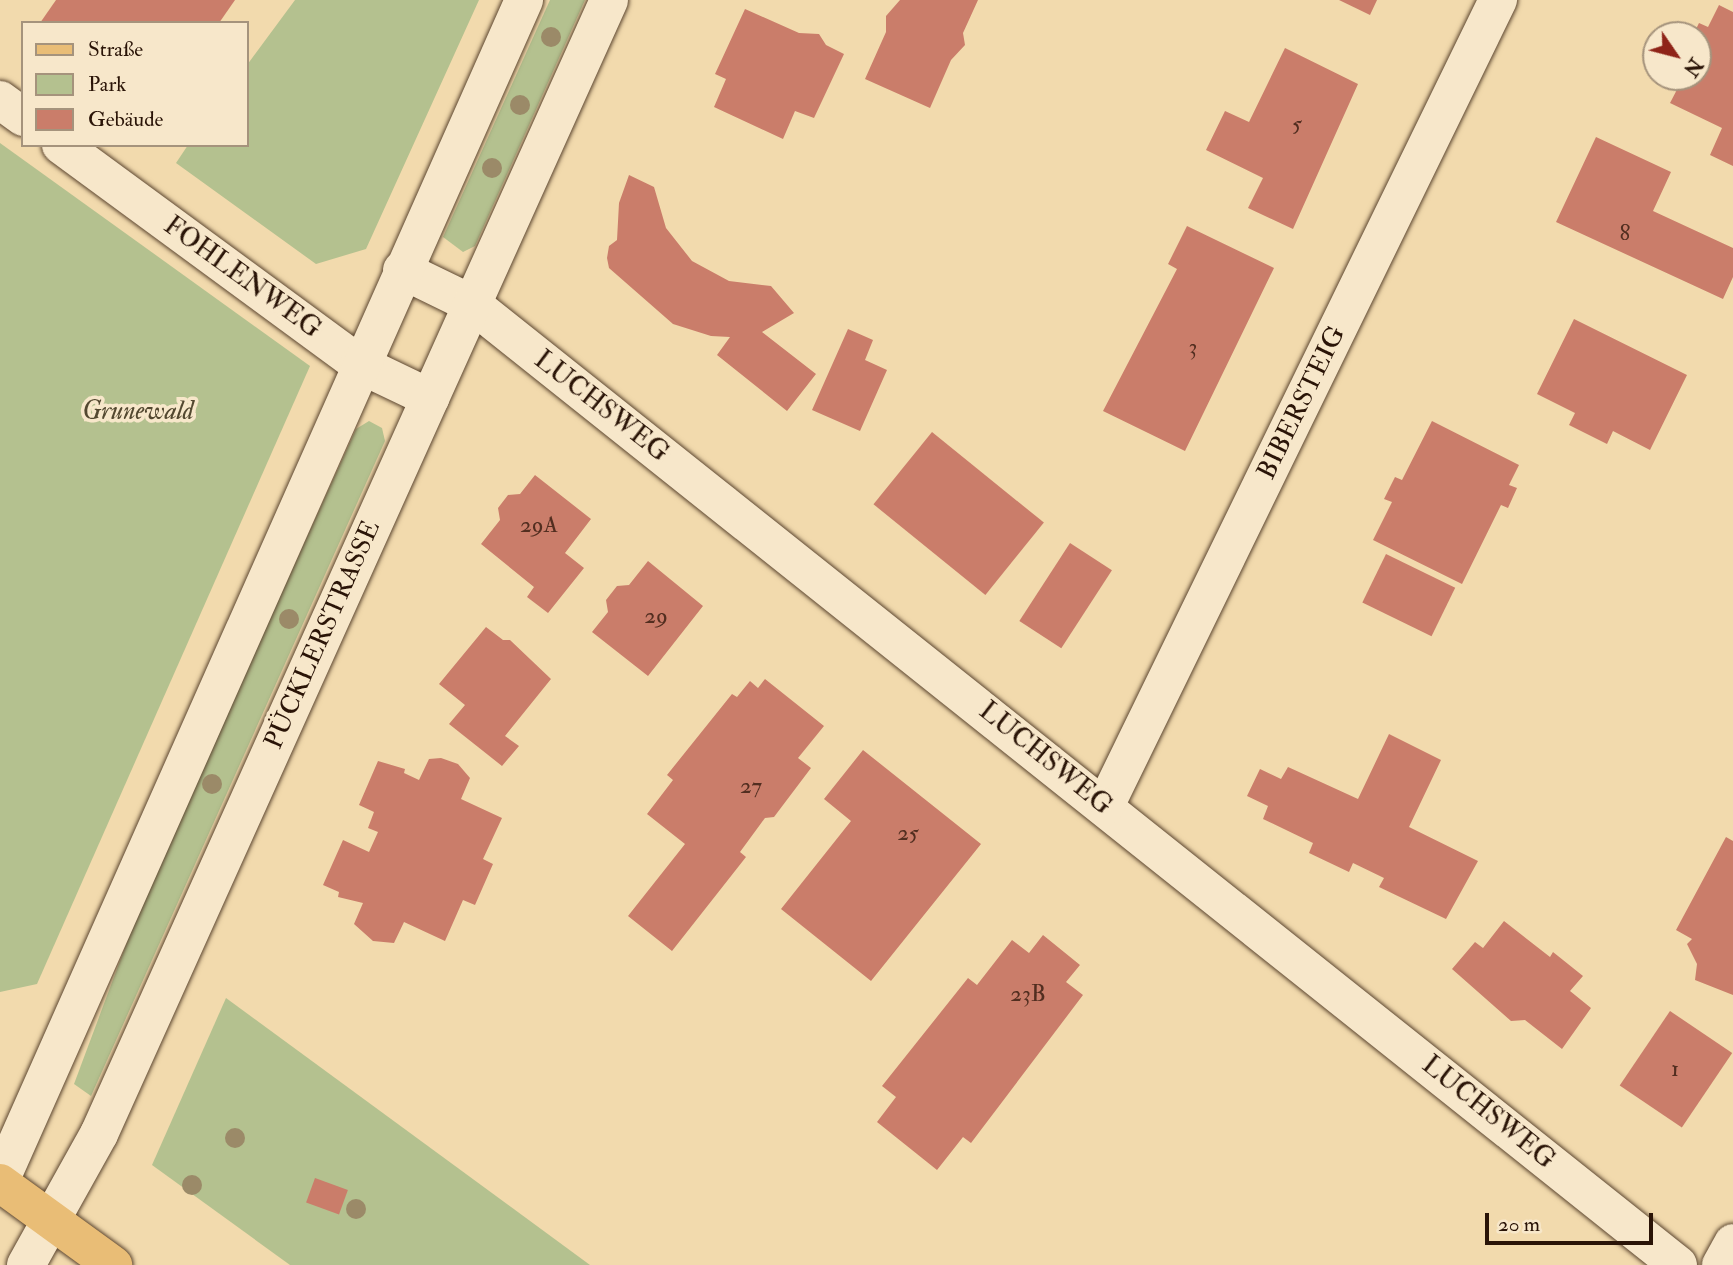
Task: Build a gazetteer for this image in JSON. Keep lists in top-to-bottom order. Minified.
{"streets":{"street":["FOHLENWEG","BIBERSTEIG","LUCHSWEG","PÜCKLERSTRASSE"]},"crossings":[["FOHLENWEG","PÜCKLERSTRASSE"],["BIBERSTEIG","LUCHSWEG"],["LUCHSWEG","PÜCKLERSTRASSE"]],"parks":["Grunewald"],"house_numbers":["5","8","3","29A","29","27","25","23B","1"],"legend":["Straße","Park","Gebäude"],"scale_bar":"20 m","north":"bottom right"}
